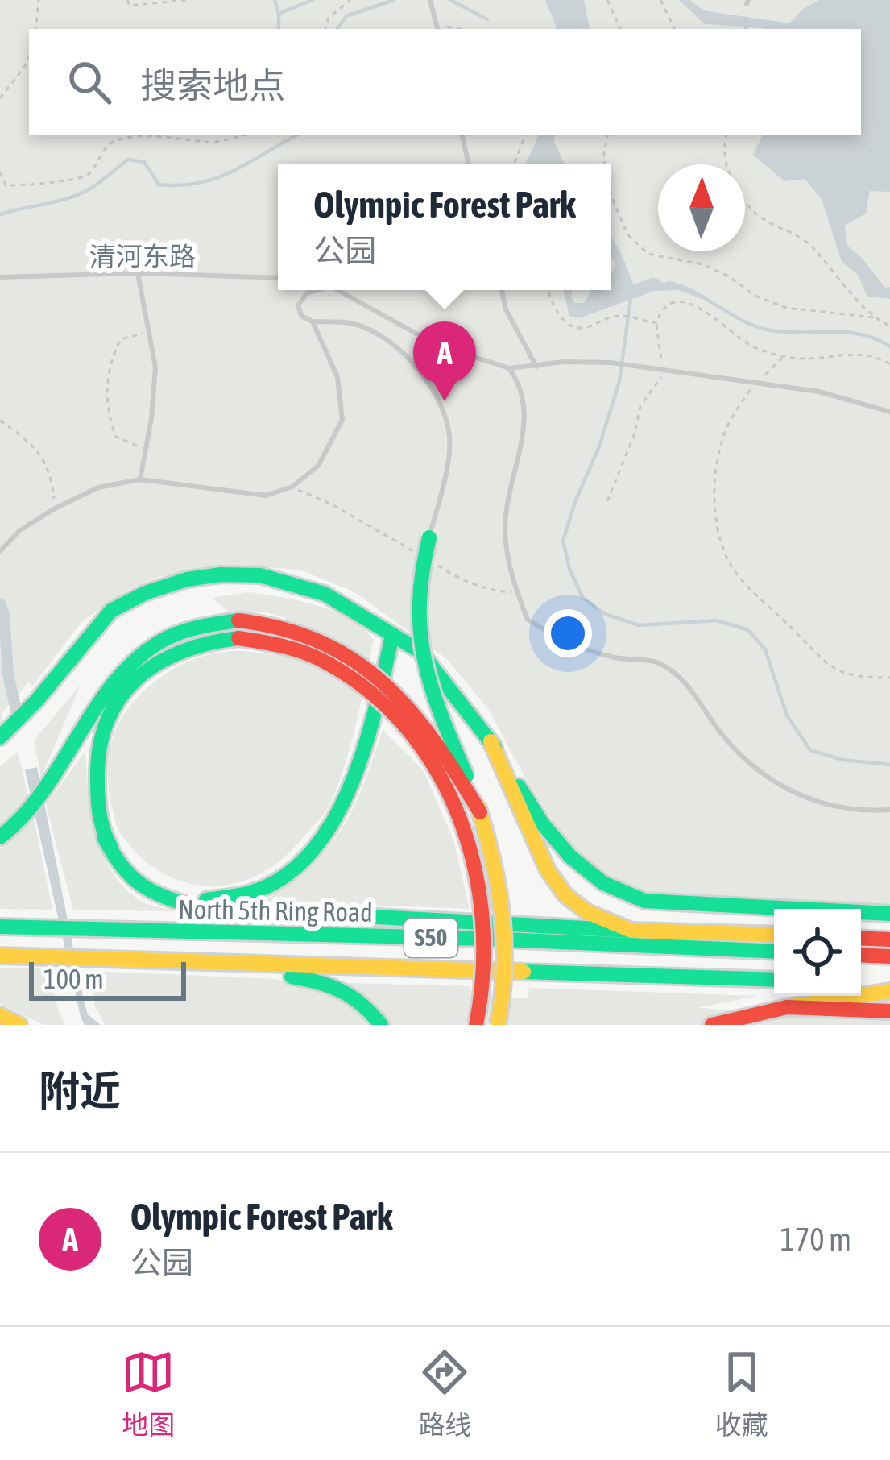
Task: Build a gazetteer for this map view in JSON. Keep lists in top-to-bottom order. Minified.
{"streets":{"main road":["North 5th Ring Road","S50"],"lane":["清河东路"]},"scale_bar":"100 m","north":"top","page":{"search":"搜索地点","popup":["Olympic Forest Park","公园"],"pins":"A","scale":"100 m","heading":"附近","list":[{"mark":"A","name":"Olympic Forest Park","note":"公园","value":"170 m"}],"nav":["地图","路线","收藏"]}}
